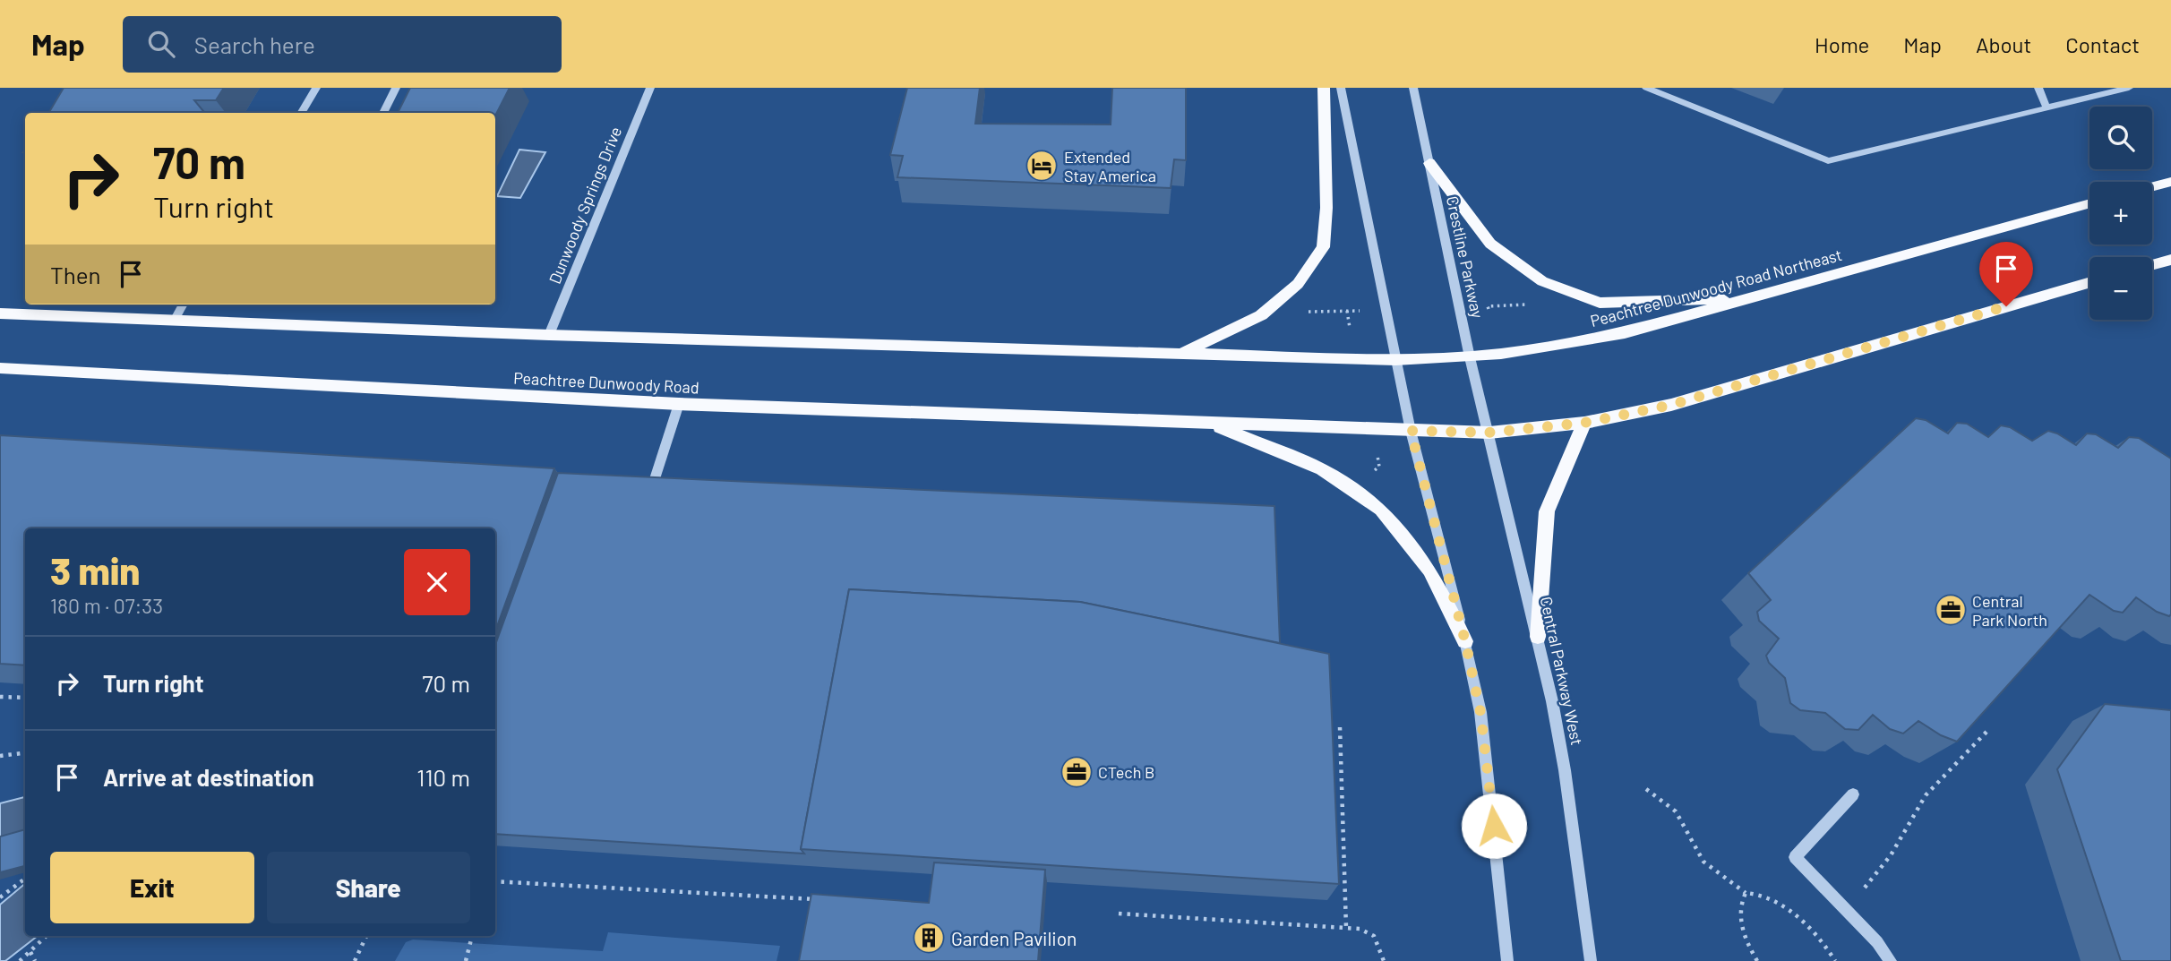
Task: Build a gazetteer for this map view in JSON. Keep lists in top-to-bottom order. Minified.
{"streets":{"main road":["Peachtree Dunwoody Road Northeast","Peachtree Dunwoody Road"],"street":["Dunwoody Springs Drive","Crestline Parkway","Central Parkway West"]},"crossings":[["Crestline Parkway","Peachtree Dunwoody Road Northeast"],["Crestline Parkway","Central Parkway West"]],"places":{"hotel":["Extended Stay America"],"office":["Central Park North","CTech B"],"building":["Garden Pavilion"]},"page":{"header":"Map","search":"Search here","nav":["Home","Map","About","Contact"],"map_buttons":["+","−"],"turn":["70 m","Turn right"],"then":"Then","heading":["3 min","180 m · 07:33"],"list":[{"name":"Turn right","value":"70 m"},{"name":"Arrive at destination","value":"110 m"}],"buttons":["Exit","Share"]}}
